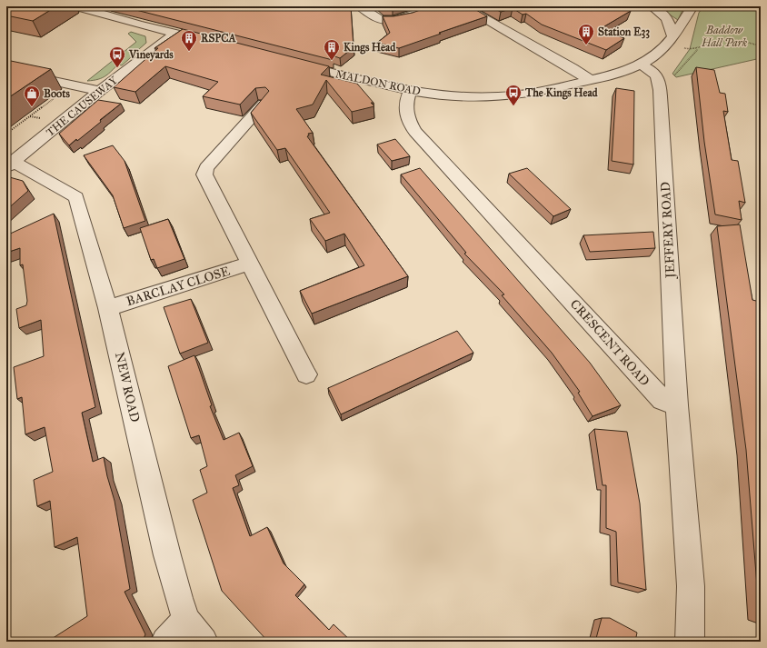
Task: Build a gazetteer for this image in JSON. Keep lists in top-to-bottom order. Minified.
{"streets":{"street":["MALDON ROAD","THE CAUSEWAY","JEFFERY ROAD","BARCLAY CLOSE","CRESCENT ROAD","NEW ROAD"]},"crossings":[["MALDON ROAD","CRESCENT ROAD"],["THE CAUSEWAY","NEW ROAD"],["JEFFERY ROAD","CRESCENT ROAD"],["BARCLAY CLOSE","NEW ROAD"]],"parks":["Baddow Hall Park"],"places":{"building":["Station E33","RSPCA","Kings Head"],"bus stop":["Vineyards","The Kings Head"],"shop":["Boots"]}}
